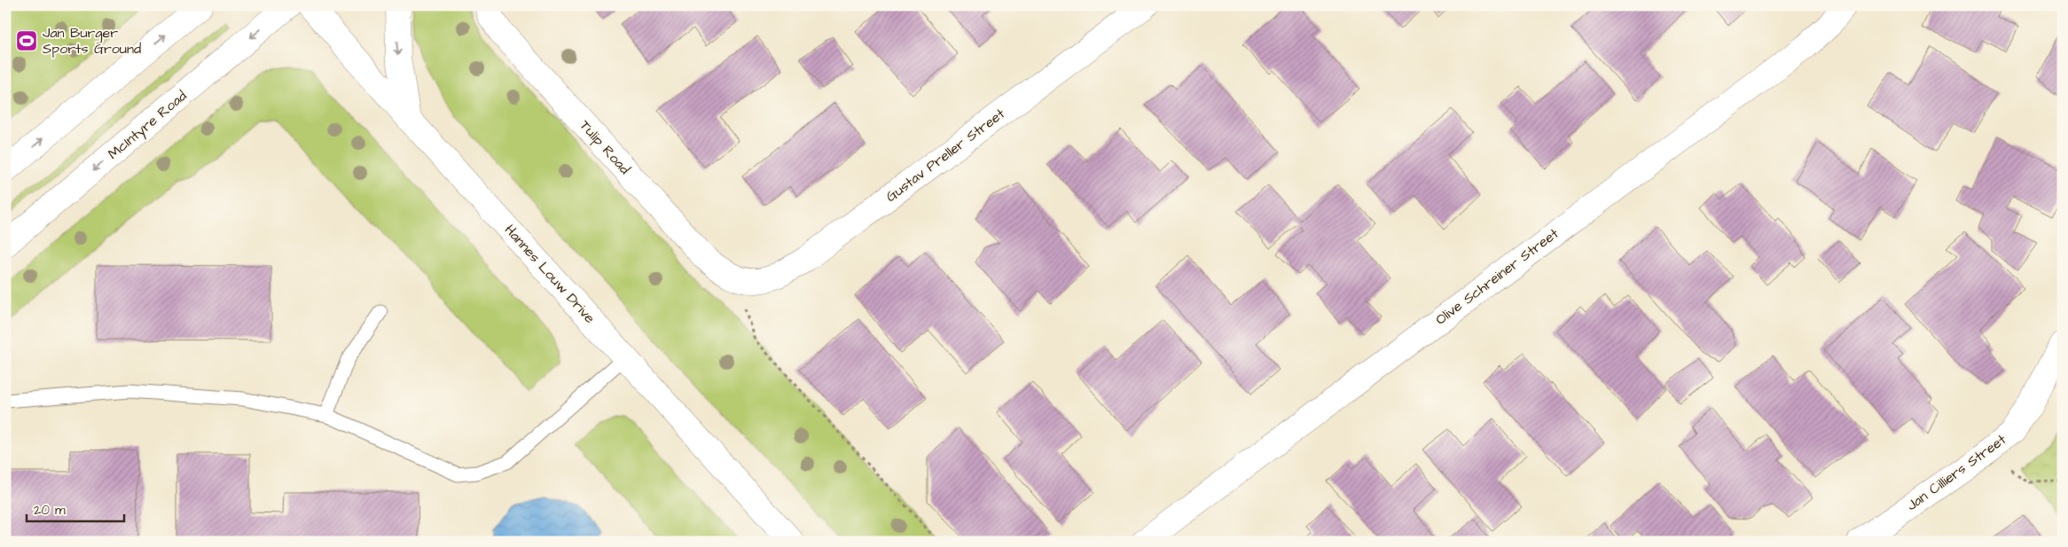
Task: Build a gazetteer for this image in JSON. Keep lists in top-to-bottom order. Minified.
{"streets":{"street":["McIntyre Road","Tulip Road","Gustav Preller Street","Hannes Louw Drive","Olive Schreiner Street","Jan Cilliers Street"]},"crossings":[["Tulip Road","Gustav Preller Street"]],"places":{"sports":["Jan Burger Sports Ground"]},"scale_bar":"20 m"}
